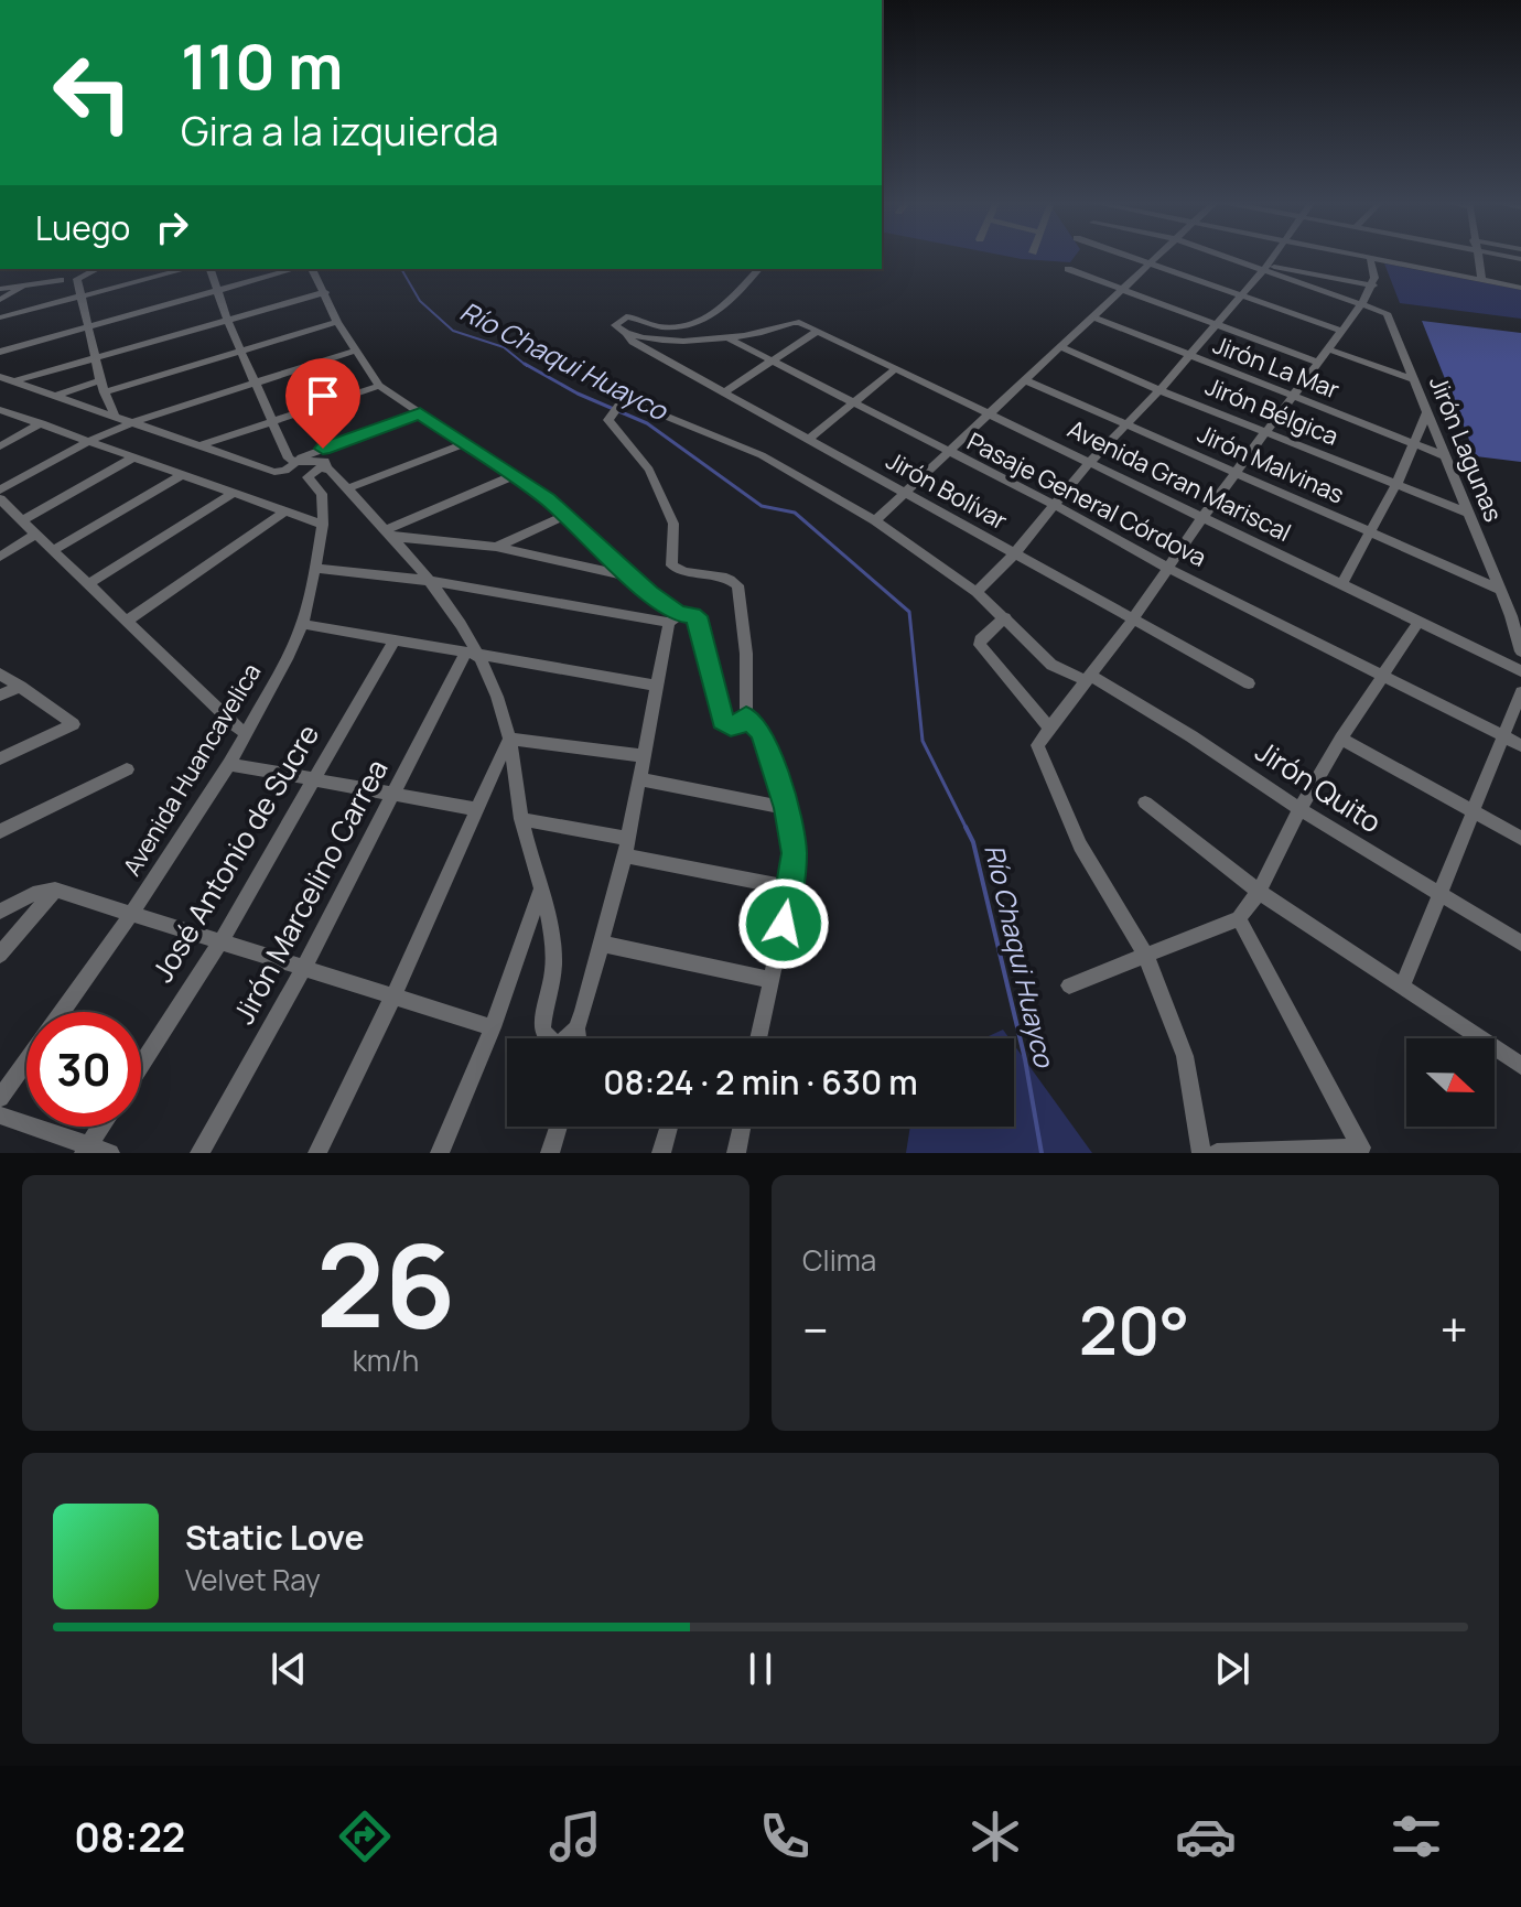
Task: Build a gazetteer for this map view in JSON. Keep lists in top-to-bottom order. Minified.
{"streets":{"street":["Jirón La Mar","Jirón Bélgica","Jirón Lagunas","Jirón Malvinas","Avenida Gran Mariscal","Jirón Bolívar","Pasaje General Córdova","Avenida Huancavelica","Jirón Quito","José Antonio de Sucre","Jirón Marcelino Carrea"]},"crossings":[["Jirón La Mar","Jirón Lagunas"],["Jirón Bélgica","Jirón Lagunas"],["Jirón Lagunas","Jirón Malvinas"],["Avenida Gran Mariscal","Jirón Bolívar"],["Avenida Gran Mariscal","Pasaje General Córdova"]],"water":["Río Chaqui Huayco"],"north":"right","page":{"turn":["110 m","Gira a la izquierda"],"then":"Luego","limit":"30","trip":"08:24 · 2 min · 630 m","tile":[["26","km/h"],"Clima"],"heat":["−","20°","+"],"song":["Static Love","Velvet Ray"],"tabs":"08:22"}}
